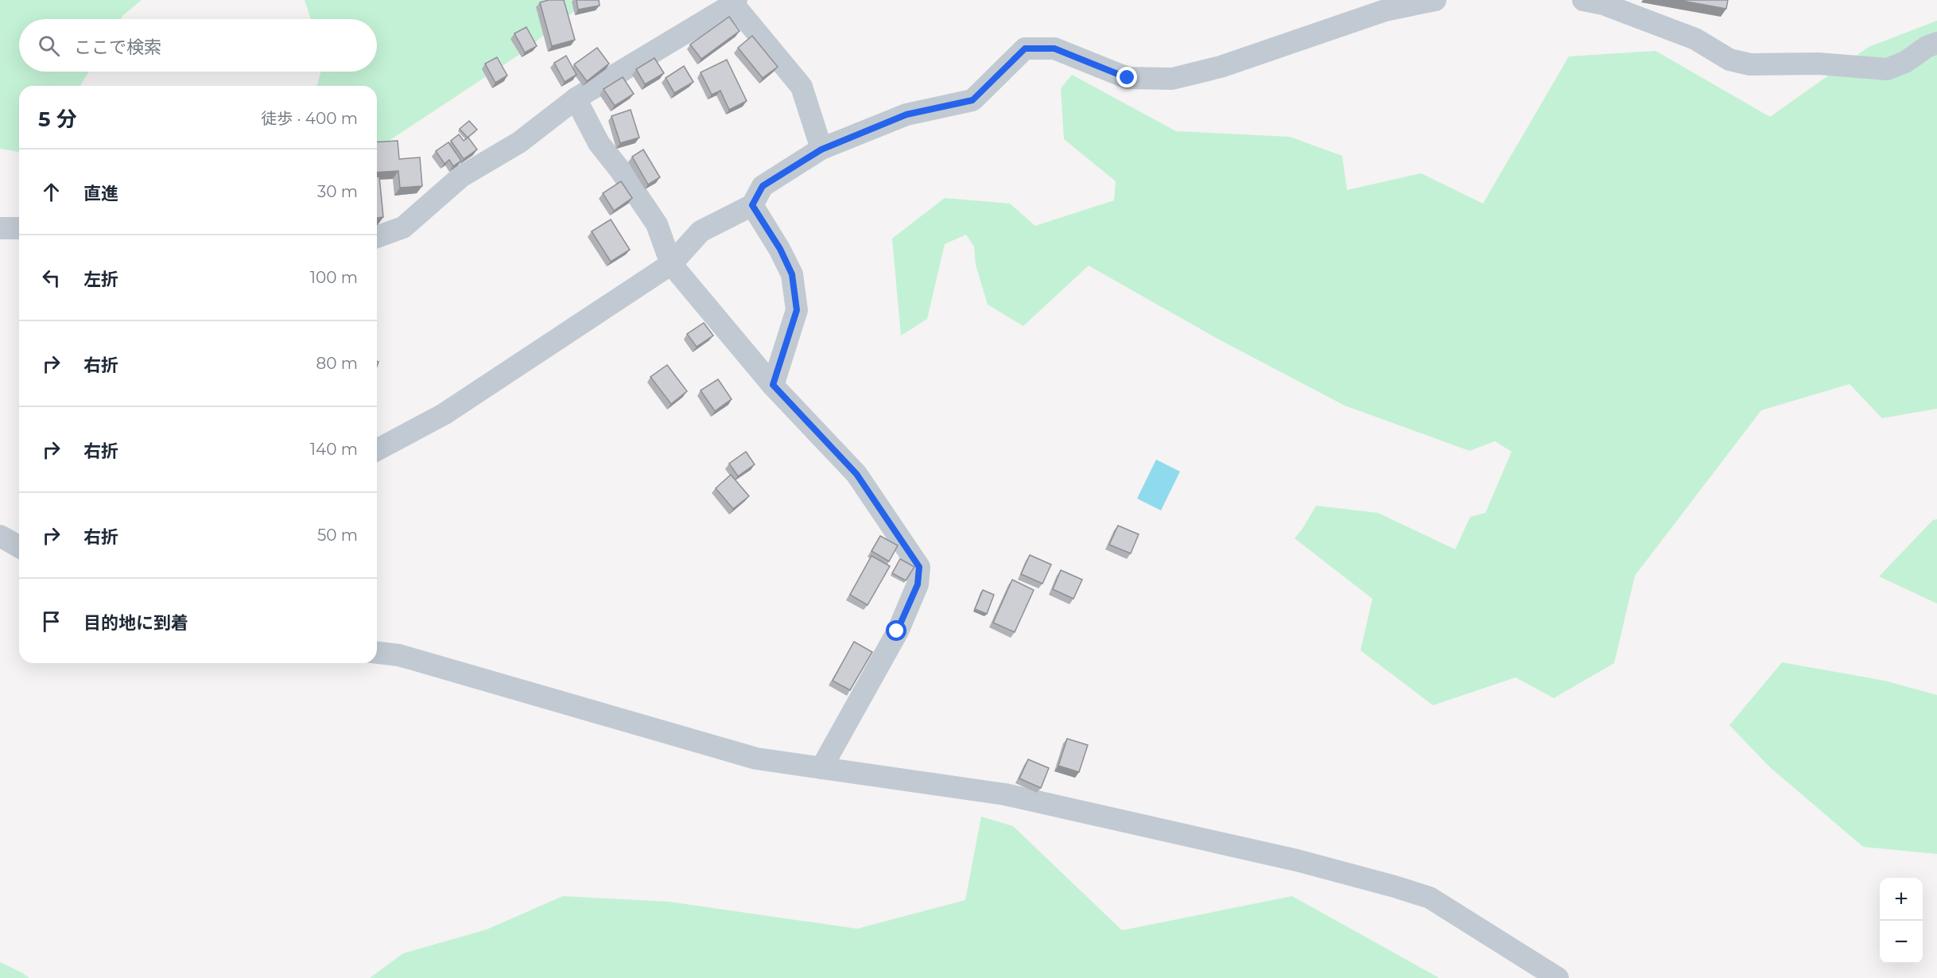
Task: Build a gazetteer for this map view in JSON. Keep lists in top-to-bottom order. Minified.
{"page":{"search":"ここで検索","heading":["5 分","徒歩 · 400 m"],"list":[["直進","30 m"],["左折","100 m"],["右折","80 m"],["右折","140 m"],["右折","50 m"],"目的地に到着"],"map_buttons":["+","−"]}}
